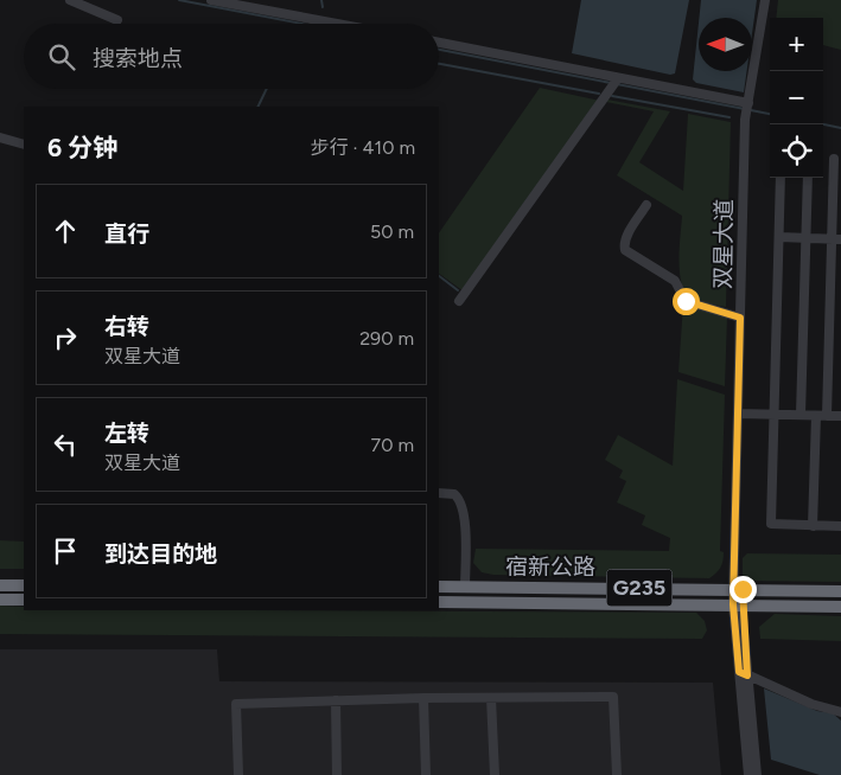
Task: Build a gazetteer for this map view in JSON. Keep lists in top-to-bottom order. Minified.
{"streets":{"highway":["宿新公路","G235"],"street":["双星大道"]},"crossings":[["双星大道","宿新公路"]],"north":"left","page":{"map_buttons":["+","−"],"search":"搜索地点","heading":["6 分钟","步行 · 410 m"],"list":[["直行","50 m"],["右转","双星大道","290 m"],["左转","双星大道","70 m"],"到达目的地"]}}
